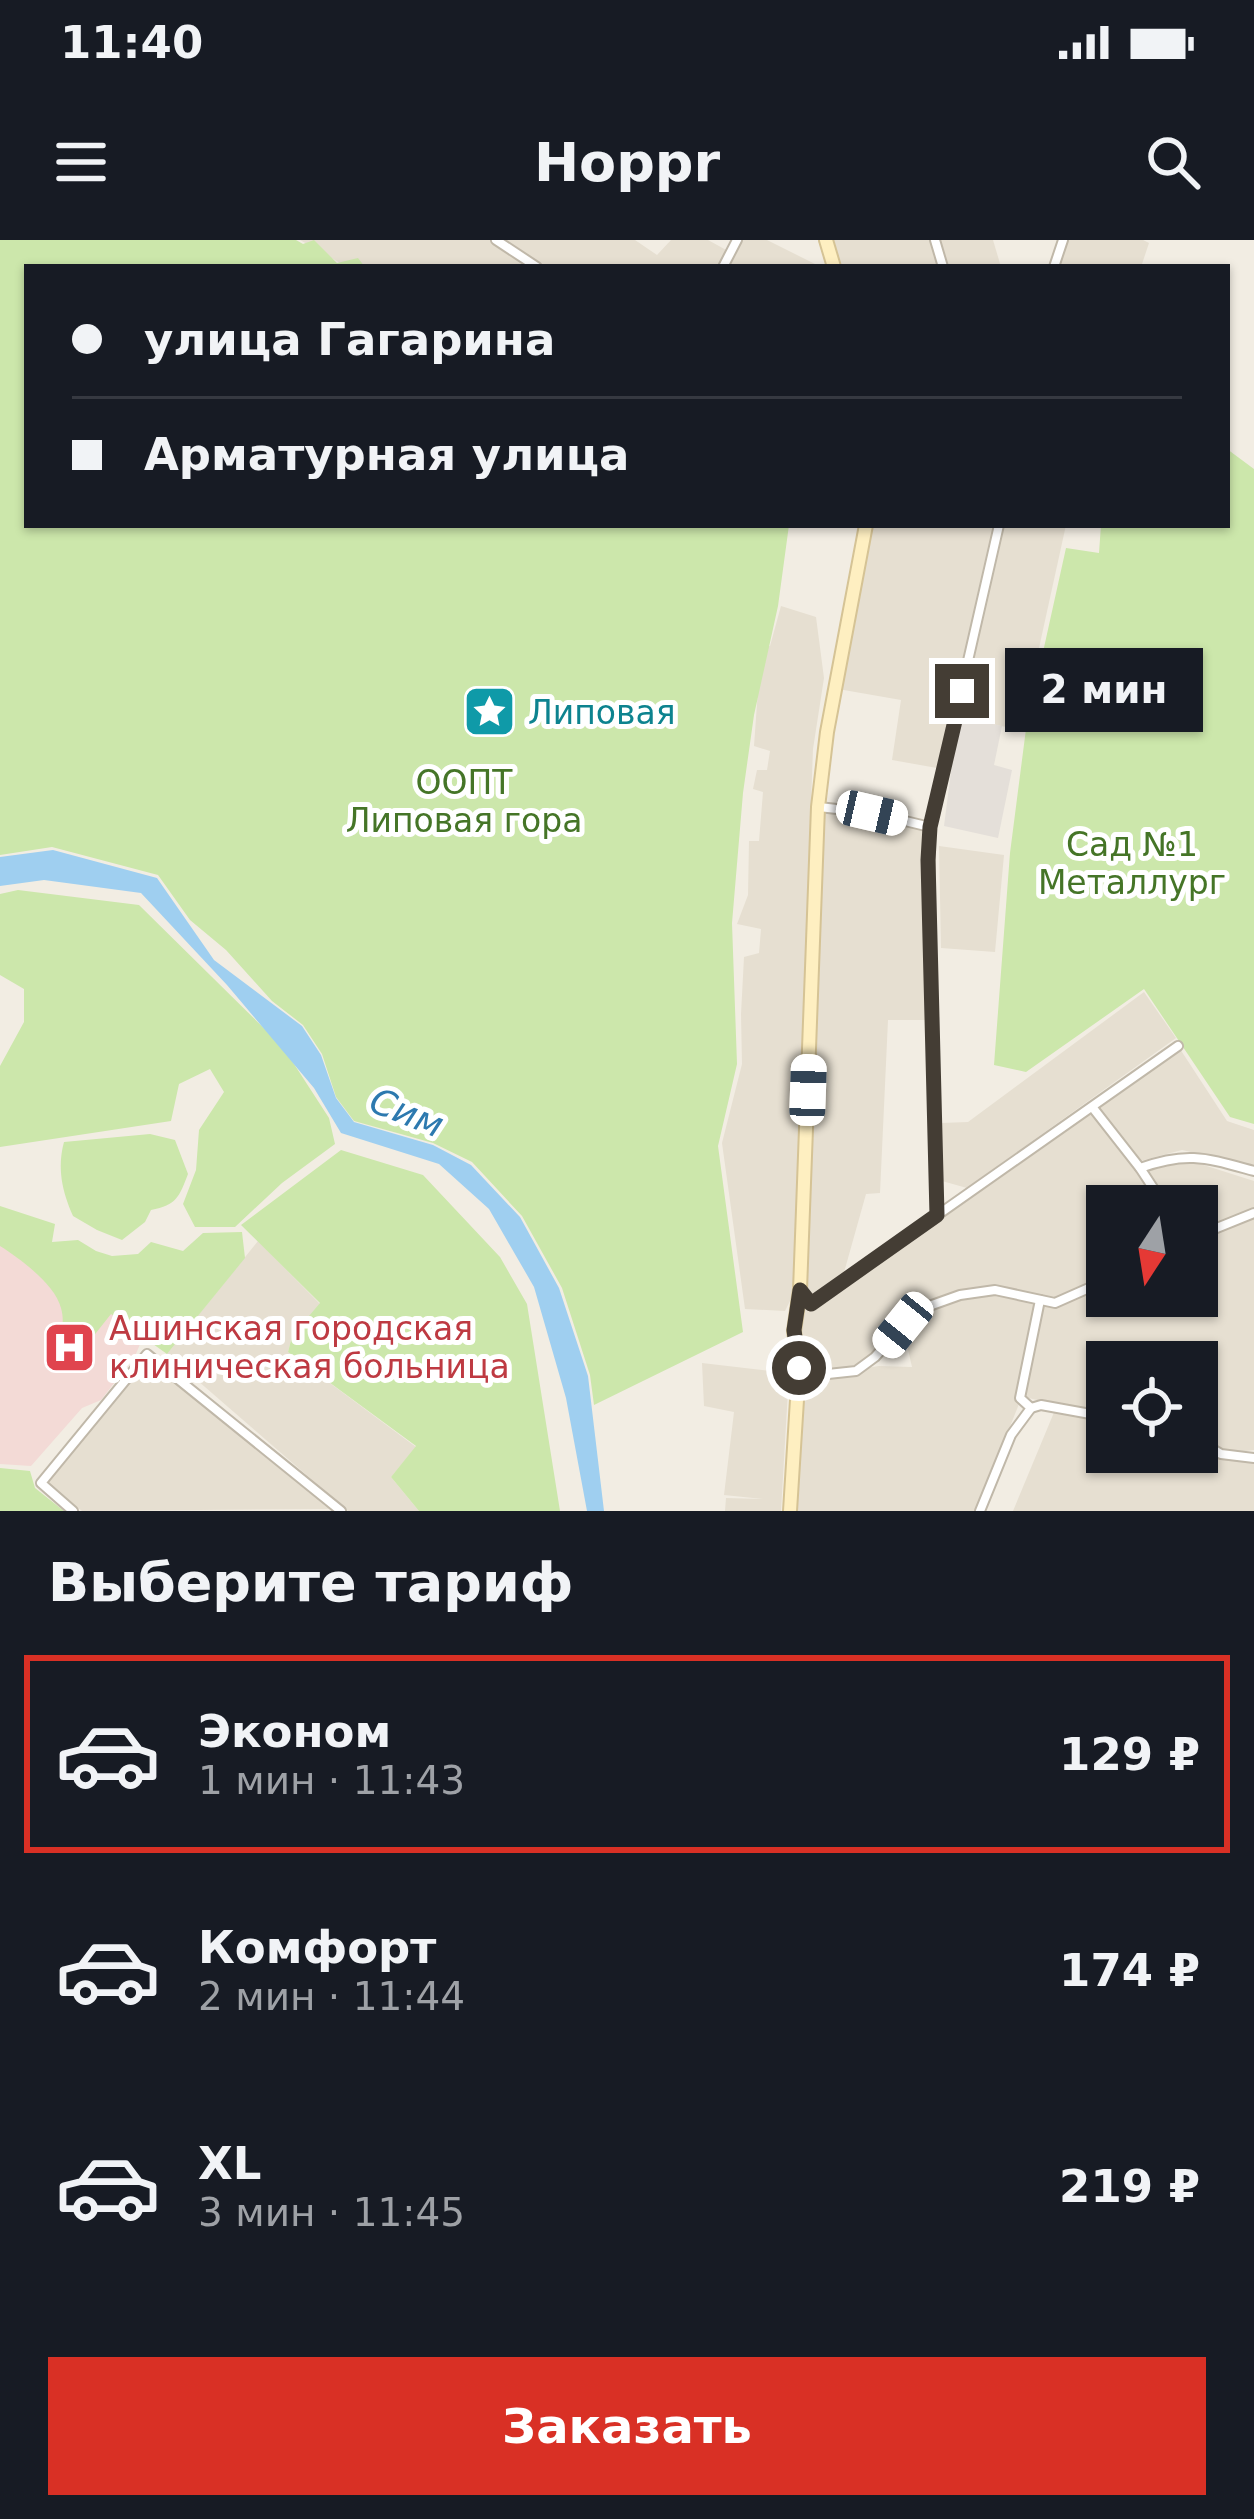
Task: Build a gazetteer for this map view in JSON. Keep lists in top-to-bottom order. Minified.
{"water":["Сим"],"parks":["ООПТ Липовая гора","Сад №1 Металлург"],"places":{"place":["Липовая"],"hospital":["Ашинская городская клиническая больница"]},"north":"bottom","page":{"status":"11:40","header":"Hoppr","banner":["улица Гагарина","Арматурная улица"],"bubble":"2 мин","heading":"Выберите тариф","list":[{"name":"Эконом","note":"1 мин · 11:43","value":"129 ₽"},{"name":"Комфорт","note":"2 мин · 11:44","value":"174 ₽"},{"name":"XL","note":"3 мин · 11:45","value":"219 ₽"}],"buttons":"Заказать"}}
